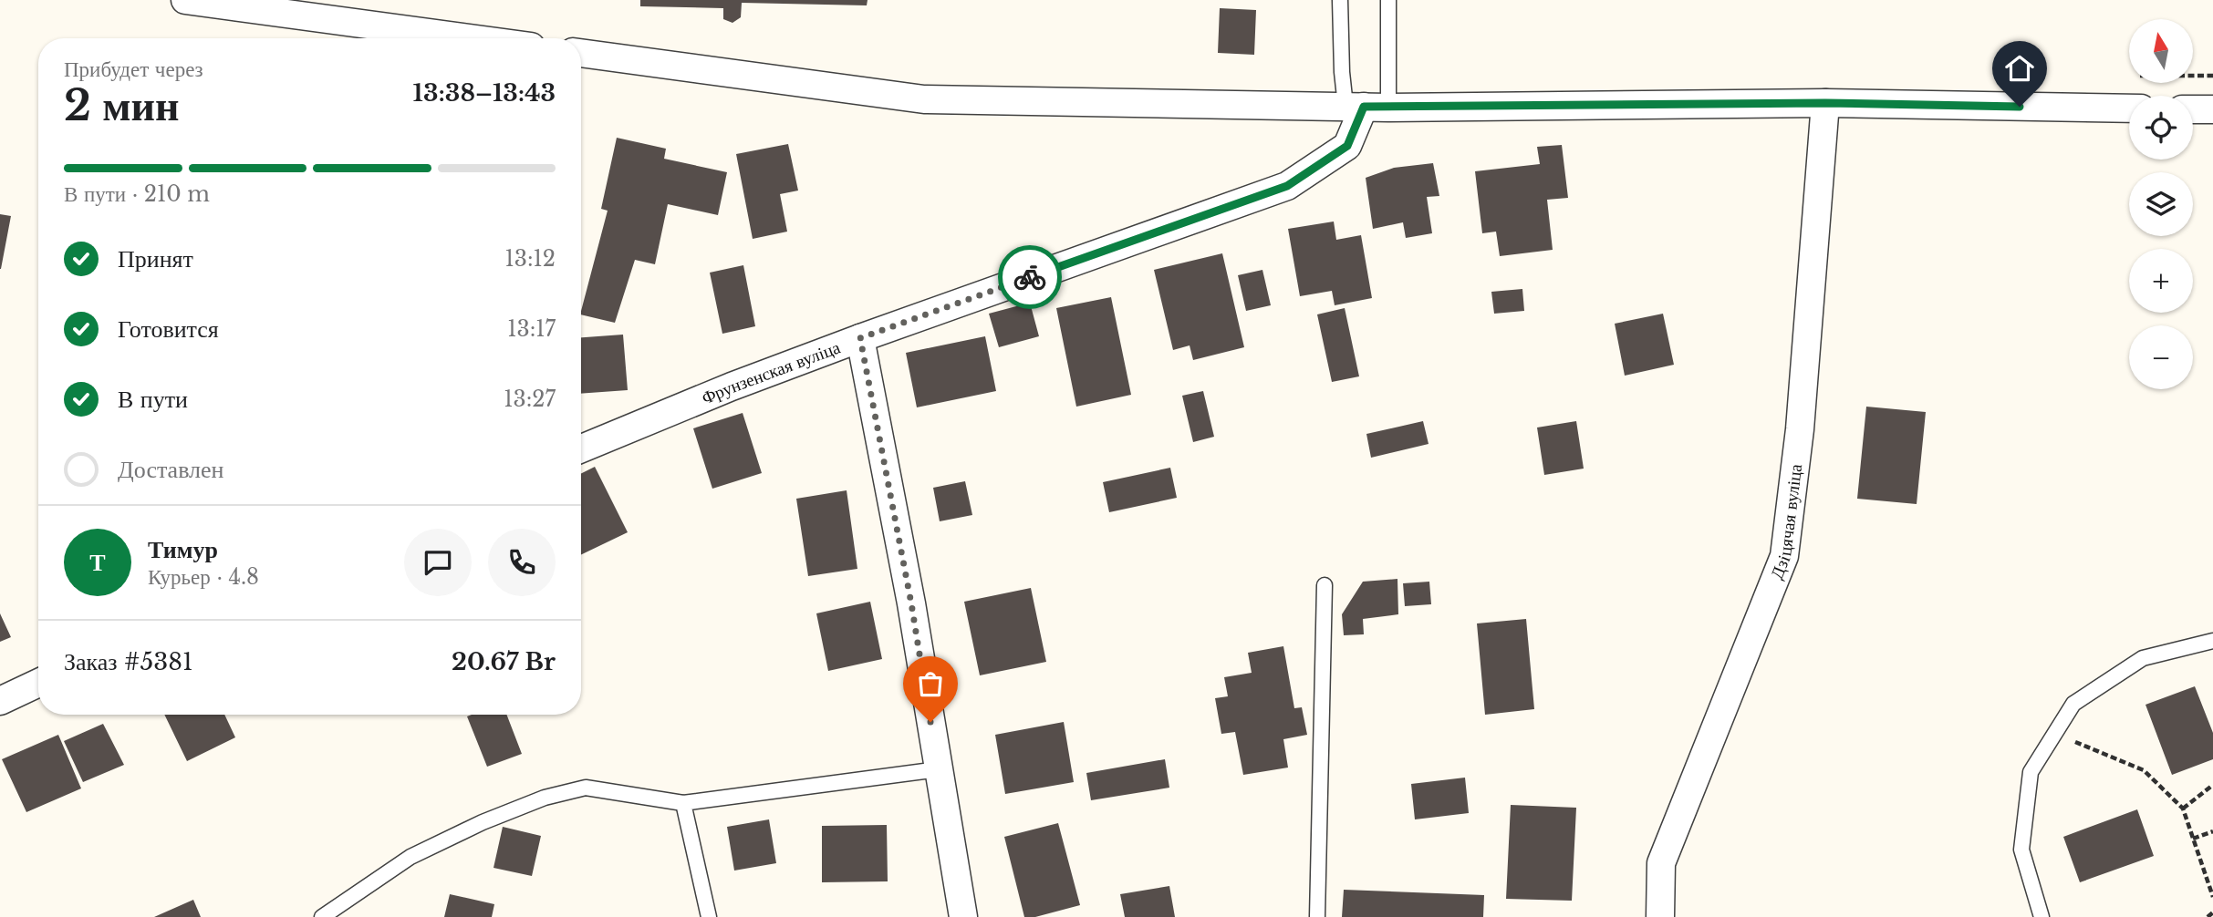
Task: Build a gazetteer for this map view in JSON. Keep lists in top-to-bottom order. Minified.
{"streets":{"street":["Фрунзенская вуліца","Дзіцячая вуліца"]},"north":"top","page":{"map_buttons":["+","−"],"heading":["2 мин","Прибудет через","13:38–13:43"],"panel":["Тимур","Курьер · 4.8","Заказ #5381","20.67 Br"],"bar":"В пути · 210 m","list":[["Принят","13:12"],["Готовится","13:17"],["В пути","13:27"],"Доставлен"],"round":"Т"}}
